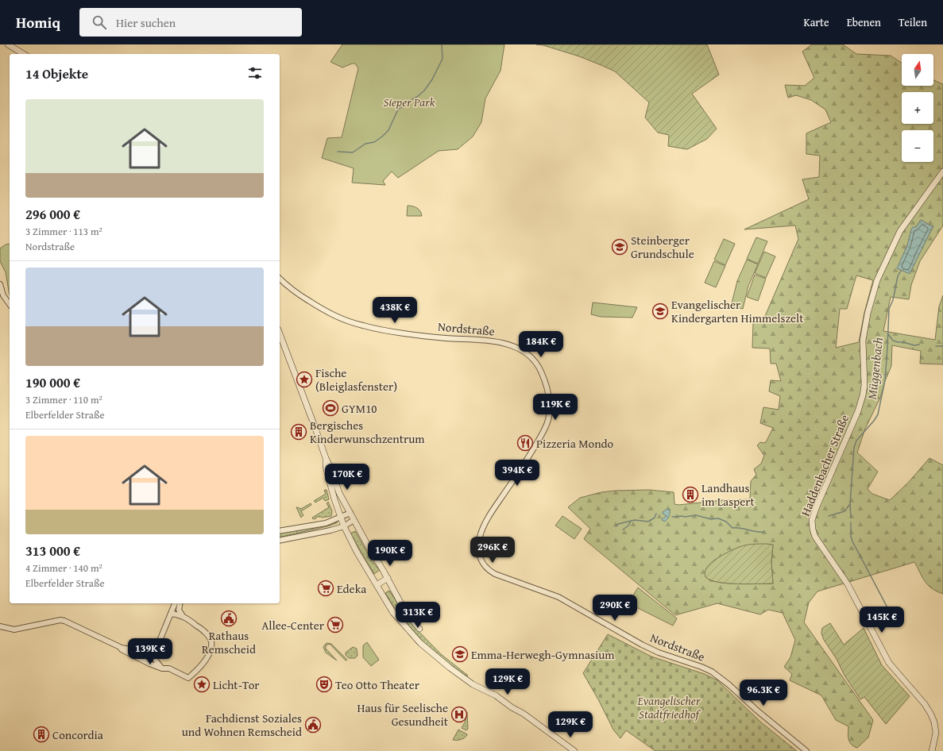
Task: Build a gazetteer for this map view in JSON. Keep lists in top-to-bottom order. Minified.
{"streets":{"main road":["Haddenbacher Straße"],"street":["Nordstraße"]},"water":["Müggenbach"],"parks":["Sieper Park","Evangelischer Stadtfriedhof"],"places":{"school or university":["Steinberger Grundschule","Evangelischer Kindergarten Himmelszelt","Emma-Herwegh-Gymnasium"],"place":["Fische (Bleiglasfenster)","Licht-Tor"],"sports":["GYM10"],"building":["Bergisches Kinderwunschzentrum","Landhaus im Laspert","Concordia"],"restaurant":["Pizzeria Mondo"],"supermarket":["Edeka","Allee-Center"],"public building":["Rathaus Remscheid","Fachdienst Soziales und Wohnen Remscheid"],"theatre":["Teo Otto Theater"],"hospital":["Haus für Seelische Gesundheit"]},"north":"top","page":{"header":"Homiq","search":"Hier suchen","nav":["Karte","Ebenen","Teilen"],"map_buttons":["+","−"],"heading":"14 Objekte","list":[{"name":"296 000 €","note":"3 Zimmer · 113 m² · Nordstraße"},{"name":"190 000 €","note":"3 Zimmer · 110 m² · Elberfelder Straße"},{"name":"313 000 €","note":"4 Zimmer · 140 m² · Elberfelder Straße"}],"price":["438K €","184K €","119K €","394K €","170K €","296K €","190K €","290K €","313K €","145K €","139K €","129K €","96.3K €","129K €"]}}
